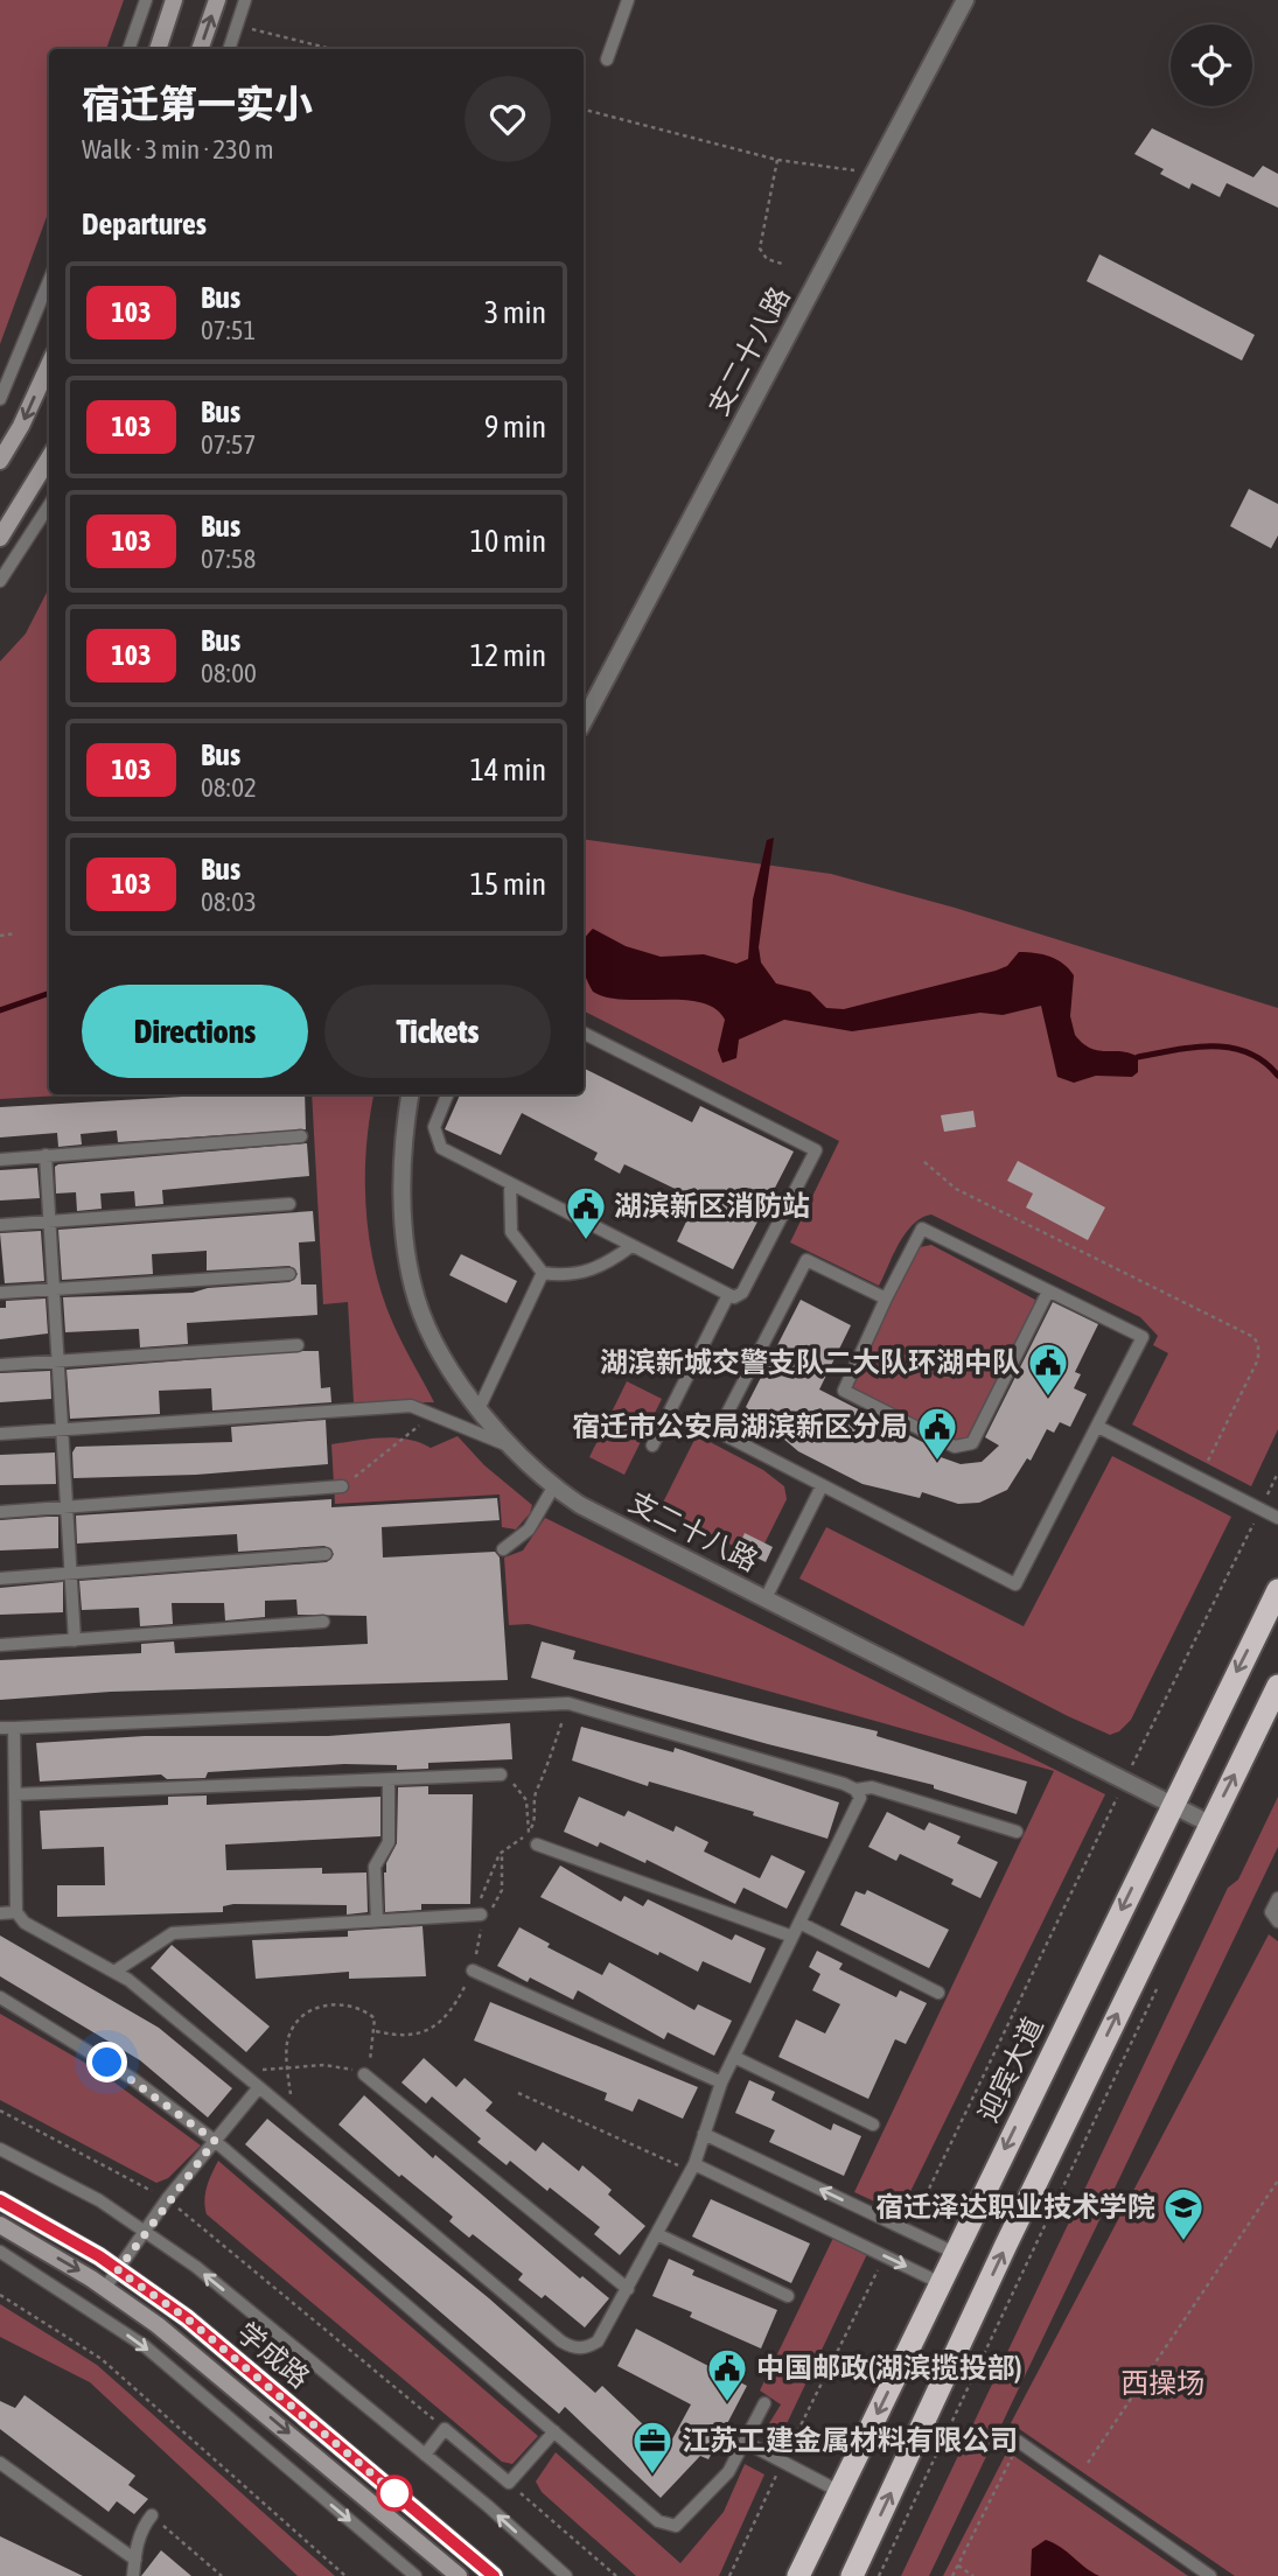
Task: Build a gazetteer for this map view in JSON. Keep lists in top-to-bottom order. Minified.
{"streets":{"highway":["迎宾大道"],"main road":["学成路"],"street":["支二十八路"]},"crossings":[["支二十八路","迎宾大道"]],"parks":["西操场"],"places":{"public building":["湖滨新区消防站","湖滨新城交警支队二大队环湖中队","宿迁市公安局湖滨新区分局","中国邮政(湖滨揽投部)"],"school or university":["宿迁泽达职业技术学院"],"office":["江苏工建金属材料有限公司"]},"lines":["bus line 103"],"page":{"heading":[["宿迁第一实小","Walk · 3 min · 230 m"],"Departures"],"list":[{"mark":"103","name":"Bus","note":"07:51","value":"3 min"},{"mark":"103","name":"Bus","note":"07:57","value":"9 min"},{"mark":"103","name":"Bus","note":"07:58","value":"10 min"},{"mark":"103","name":"Bus","note":"08:00","value":"12 min"},{"mark":"103","name":"Bus","note":"08:02","value":"14 min"},{"mark":"103","name":"Bus","note":"08:03","value":"15 min"}],"buttons":["Directions","Tickets"]}}
